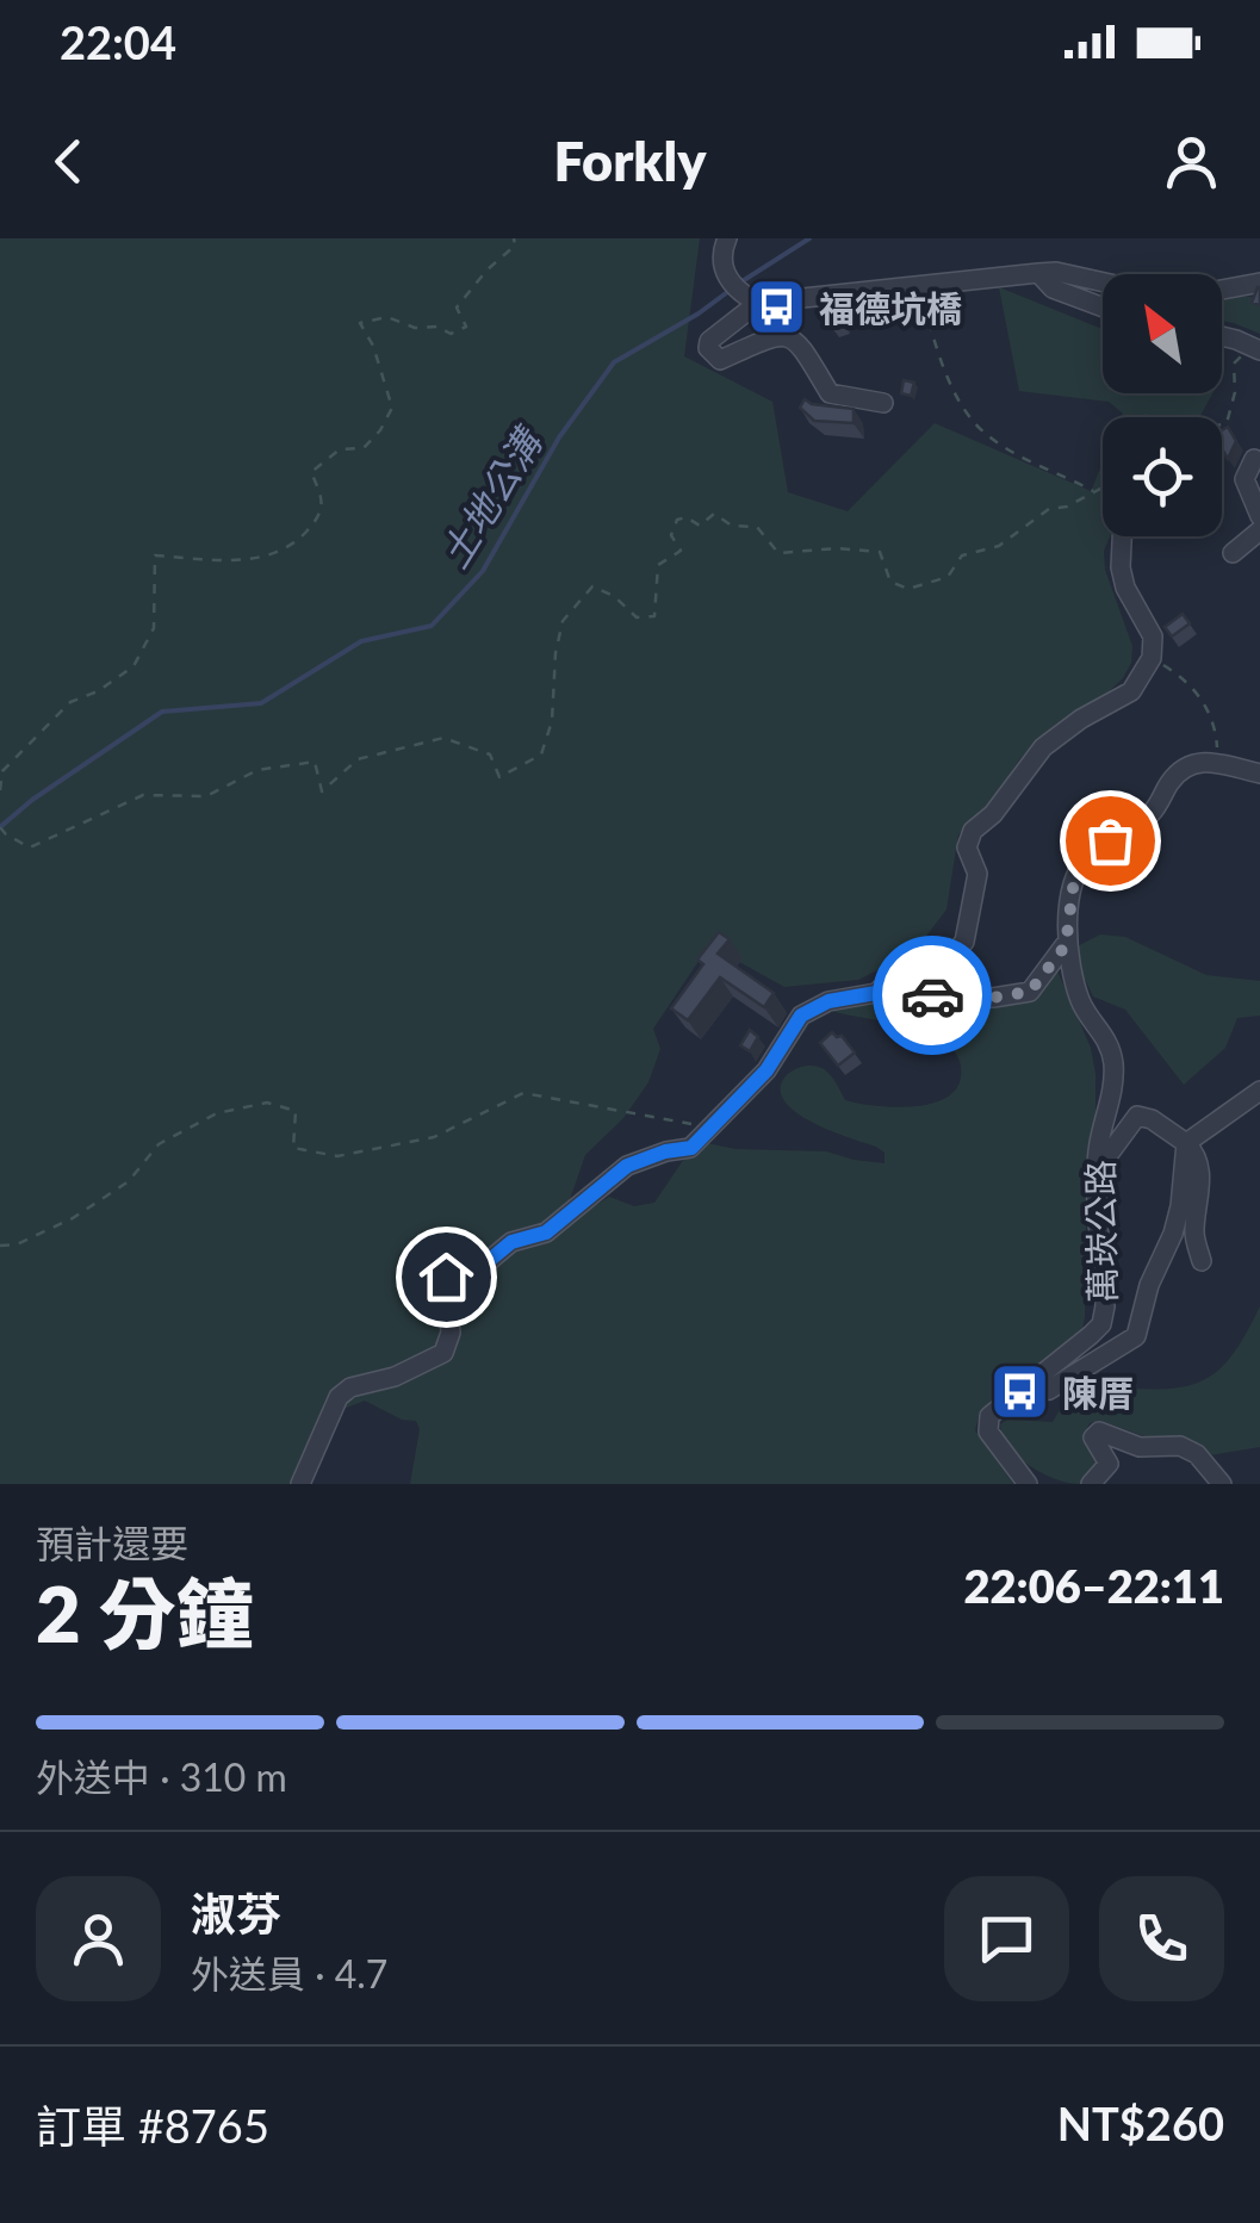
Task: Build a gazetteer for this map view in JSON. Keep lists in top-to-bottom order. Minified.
{"streets":{"street":["萬崁公路"]},"water":["土地公溝"],"places":{"bus stop":["福德坑橋","陳厝"]},"north":"top left","page":{"status":"22:04","header":"Forkly","heading":["2 分鐘","預計還要","22:06–22:11"],"panel":["淑芬","外送員 · 4.7","訂單 #8765","NT$260"],"bar":"外送中 · 310 m"}}
